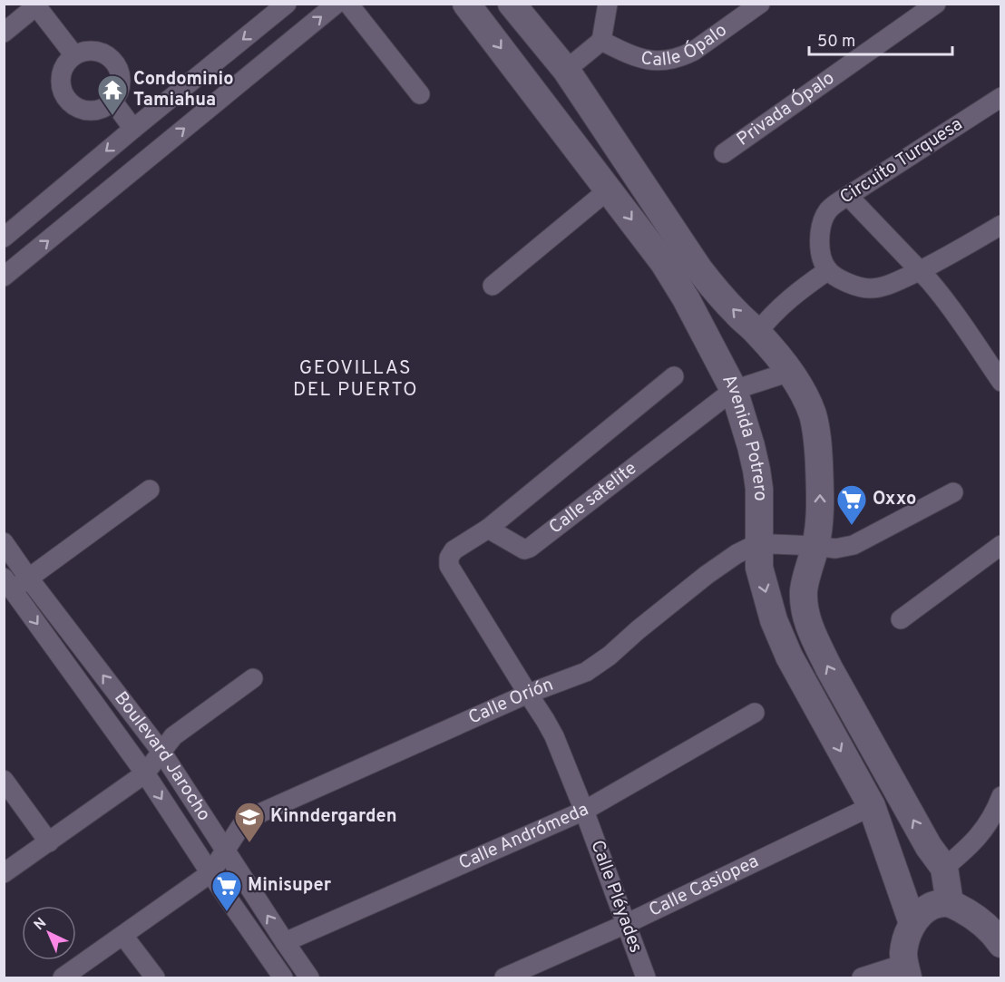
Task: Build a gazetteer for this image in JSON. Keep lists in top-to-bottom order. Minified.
{"streets":{"street":["Calle Ópalo","Privada Ópalo","Circuito Turquesa","Avenida Potrero","Calle satelite","Calle Orión","Boulevard Jarocho","Calle Andrómeda","Calle Casiopea","Calle Pléyades"]},"crossings":[["Avenida Potrero","Calle satelite"],["Avenida Potrero","Calle Orión"],["Avenida Potrero","Calle Casiopea"],["Calle satelite","Calle Pléyades"],["Calle Orión","Boulevard Jarocho"],["Calle Orión","Calle Pléyades"],["Boulevard Jarocho","Calle Andrómeda"],["Calle Andrómeda","Calle Pléyades"],["Calle Casiopea","Calle Pléyades"]],"districts":["GEOVILLAS DEL PUERTO"],"places":{"temple":["Condominio Tamiahua"],"supermarket":["Oxxo","Minisuper"],"school or university":["Kinndergarden"]},"scale_bar":"50 m","north":"top left"}
